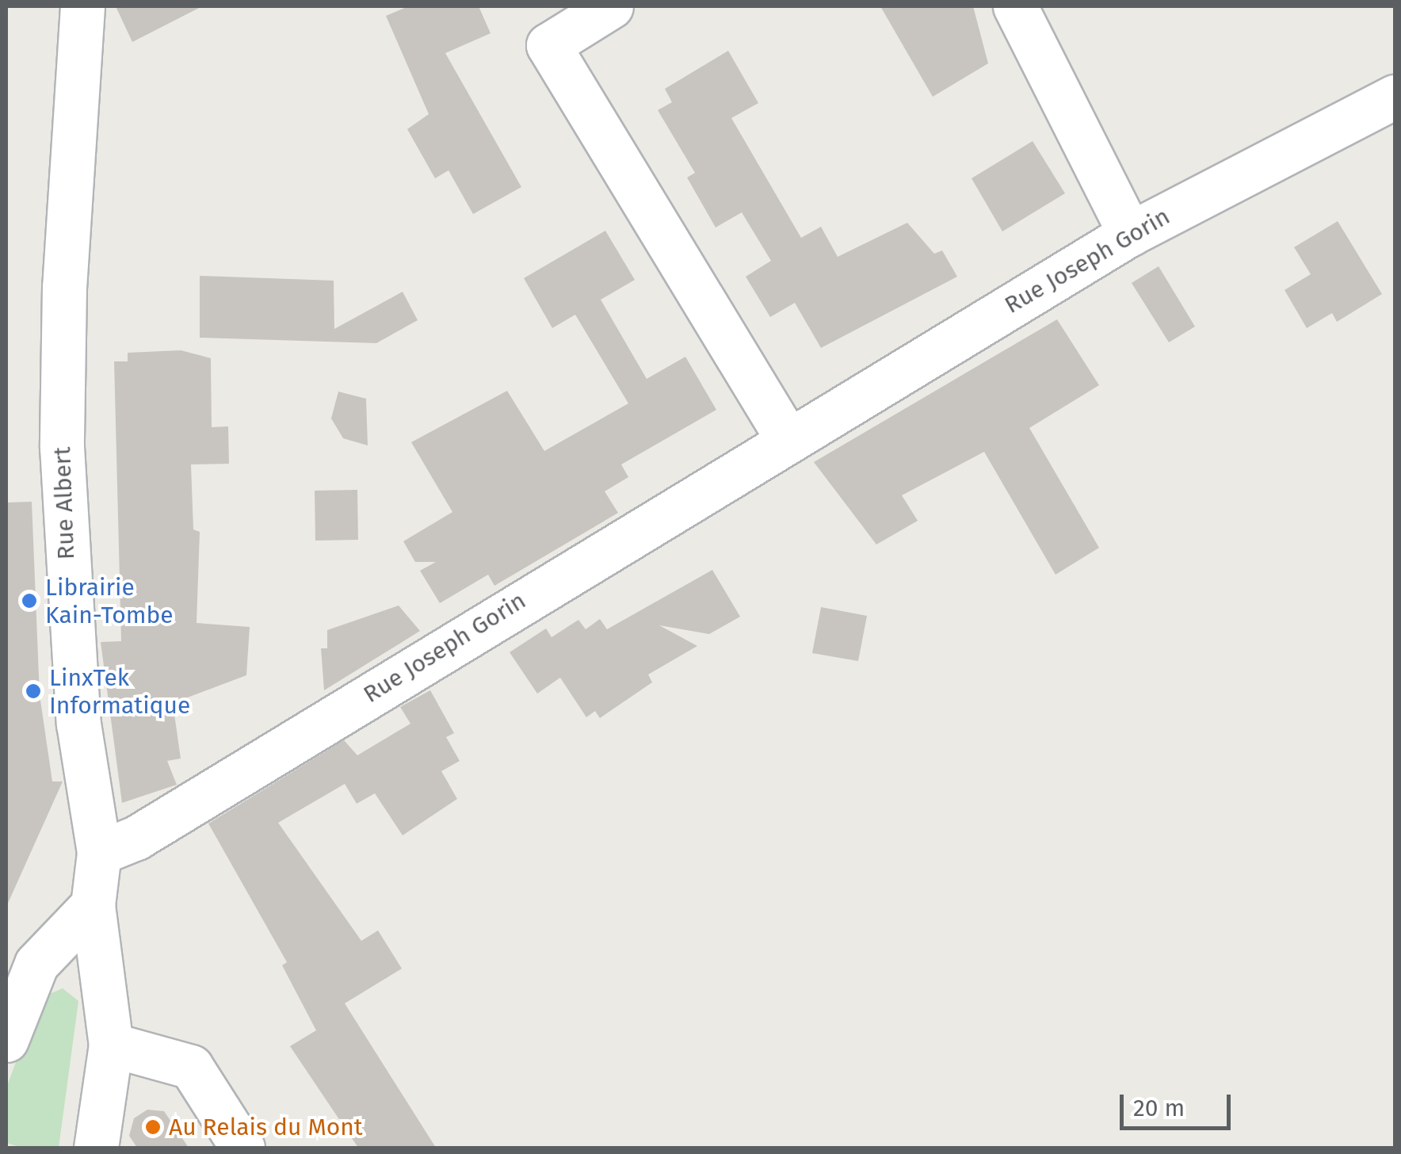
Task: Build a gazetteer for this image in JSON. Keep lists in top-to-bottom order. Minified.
{"streets":{"street":["Rue Joseph Gorin","Rue Albert"]},"crossings":[["Rue Joseph Gorin","Rue Albert"]],"places":["Librairie Kain-Tombe","LinxTek Informatique","Au Relais du Mont"],"scale_bar":"20 m"}
